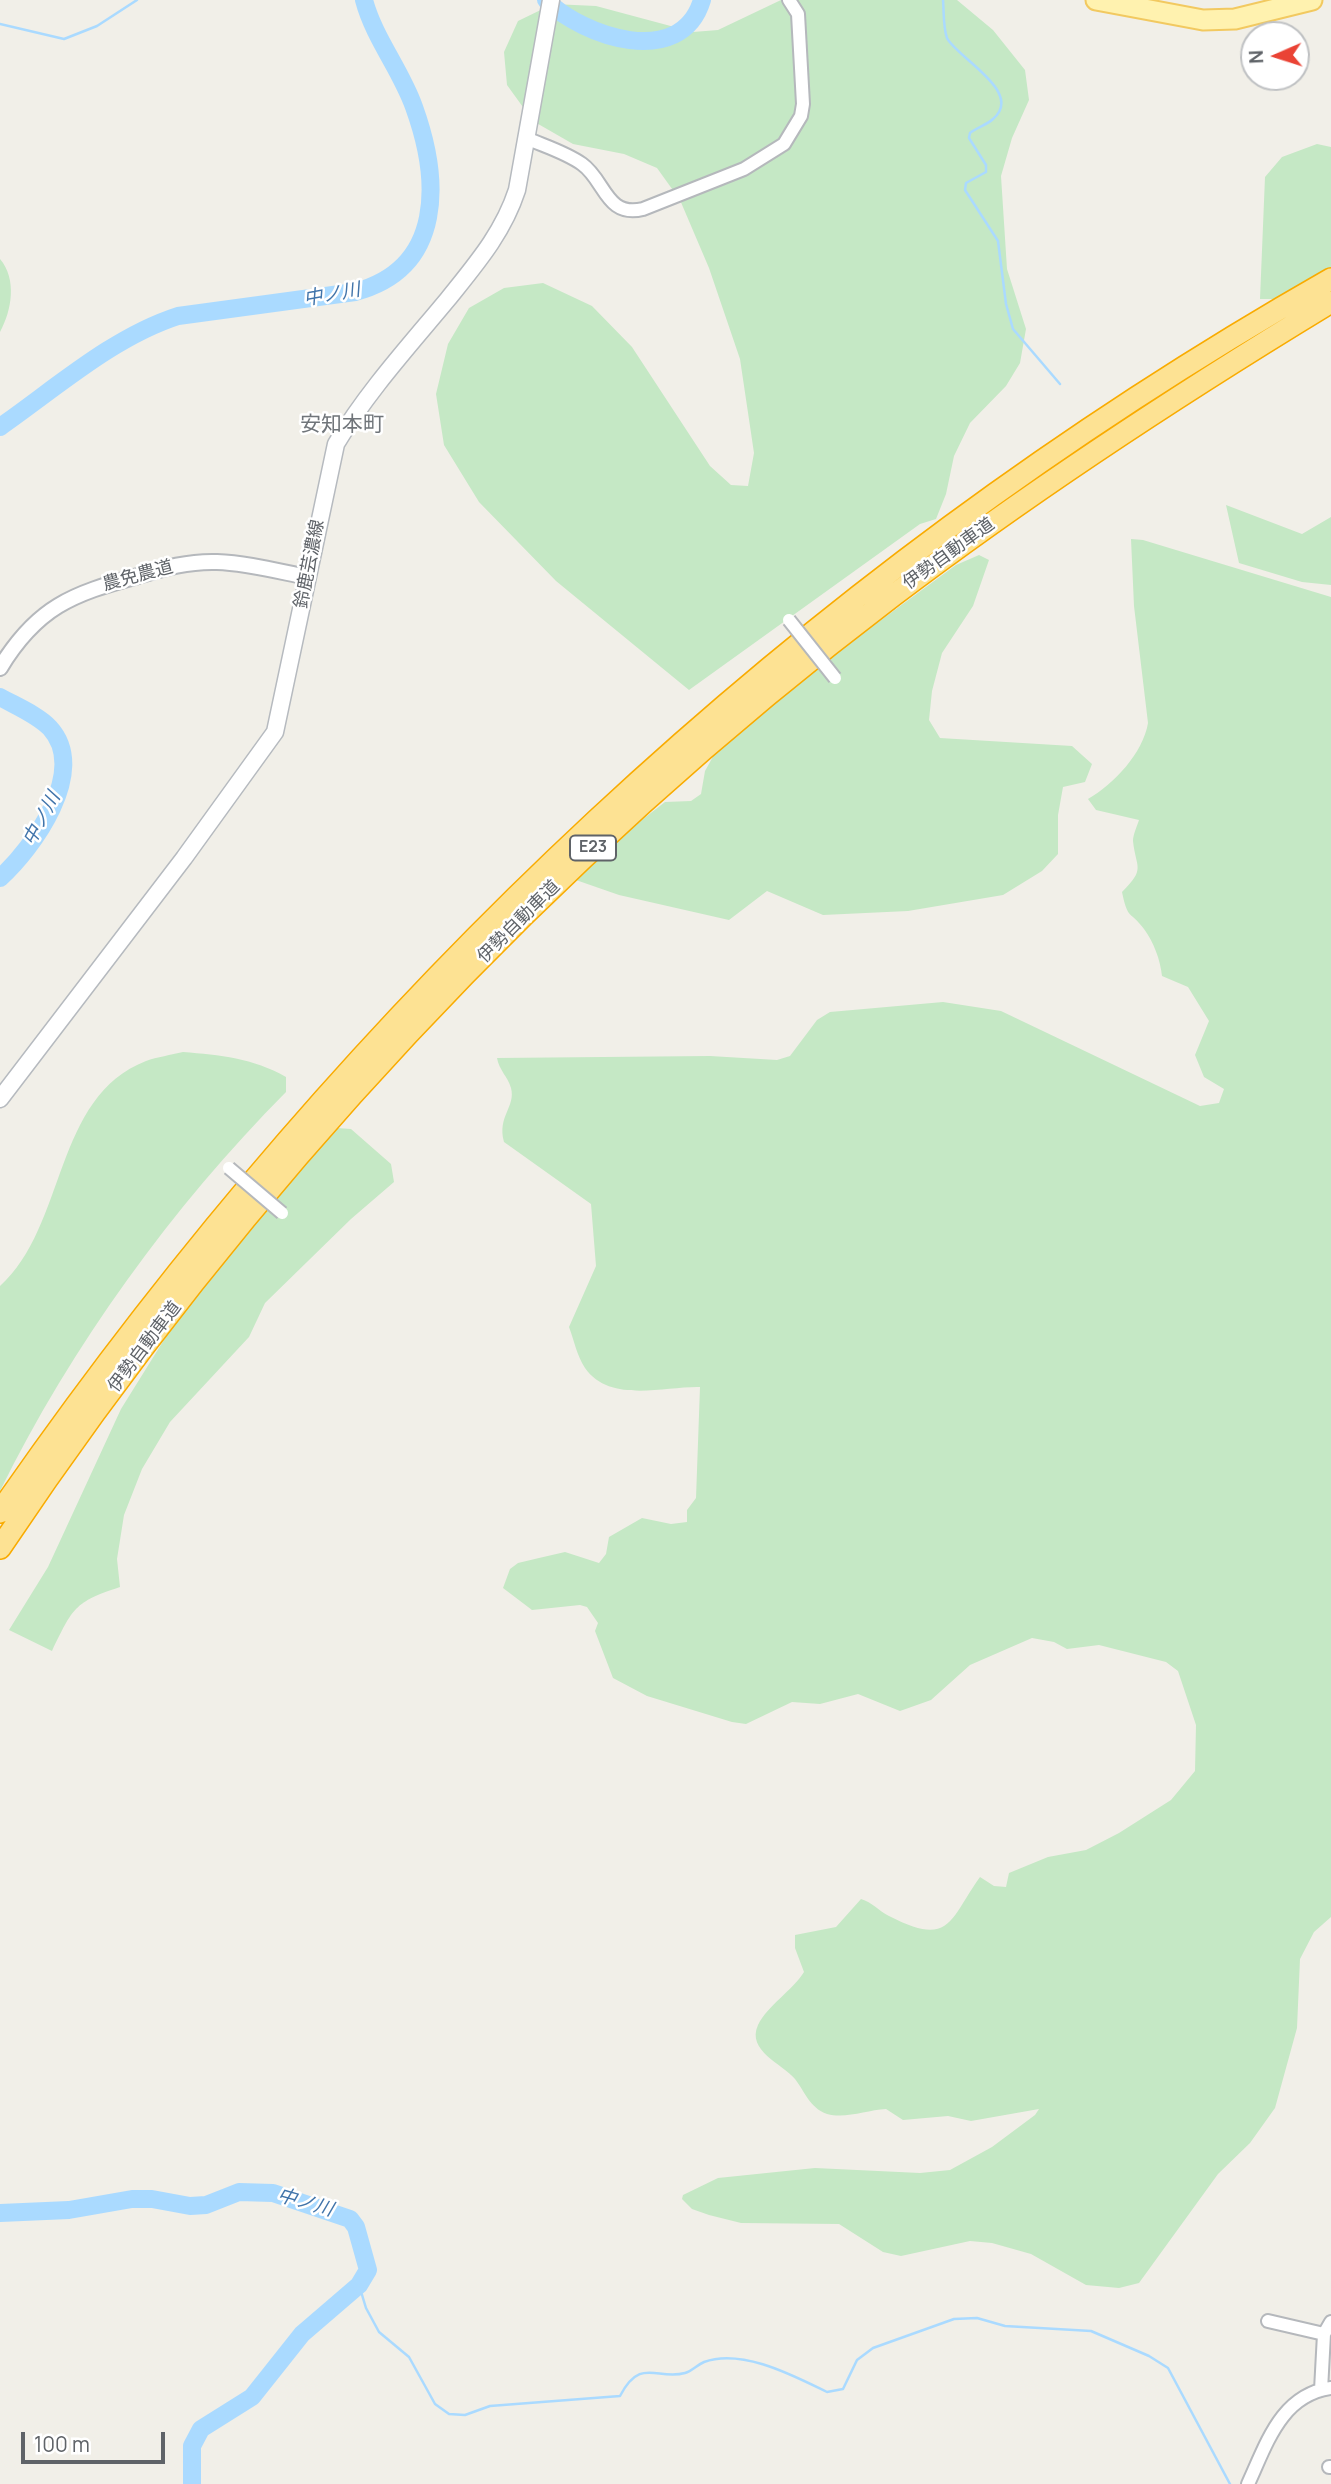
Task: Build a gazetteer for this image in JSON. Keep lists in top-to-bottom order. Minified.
{"streets":{"highway":["伊勢自動車道","E23"],"main road":["鈴鹿芸濃線"],"street":["農免農道"]},"crossings":[["鈴鹿芸濃線","農免農道"]],"districts":["安知本町"],"water":["中ノ川"],"scale_bar":"100 m","north":"left"}
